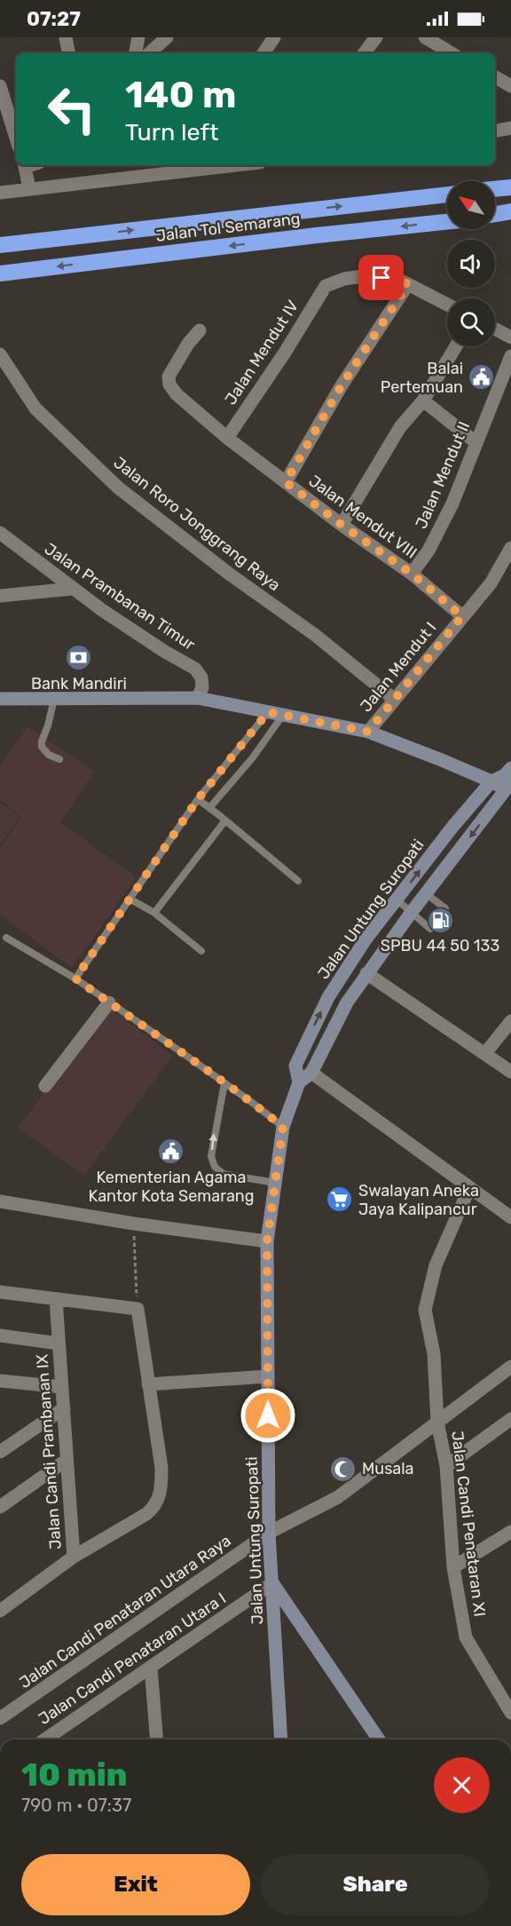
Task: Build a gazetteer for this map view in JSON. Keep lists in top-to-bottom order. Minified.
{"streets":{"highway":["Jalan Tol Semarang"],"main road":["Jalan Untung Suropati"],"street":["Jalan Mendut IV","Jalan Mendut II","Jalan Mendut VIII","Jalan Roro Jonggrang Raya","Jalan Prambanan Timur","Jalan Mendut I","Jalan Candi Prambanan IX","Jalan Candi Penataran XI","Jalan Candi Penataran Utara Raya","Jalan Candi Penataran Utara I"]},"crossings":[["Jalan Mendut IV","Jalan Mendut VIII"],["Jalan Mendut II","Jalan Mendut VIII"],["Jalan Mendut VIII","Jalan Mendut I"],["Jalan Roro Jonggrang Raya","Jalan Mendut I"],["Jalan Untung Suropati","Jalan Candi Penataran Utara Raya"],["Jalan Untung Suropati","Jalan Candi Penataran Utara I"],["Jalan Candi Penataran XI","Jalan Candi Penataran Utara Raya"]],"places":{"public building":["Balai Pertemuan","Kementerian Agama Kantor Kota Semarang"],"bank":["Bank Mandiri"],"fuel station":["SPBU 44 50 133"],"supermarket":["Swalayan Aneka Jaya Kalipancur"],"mosque":["Musala"]},"north":"top left","page":{"status":"07:27","turn":["140 m","Turn left"],"heading":["10 min","790 m · 07:37"],"buttons":["Exit","Share"]}}
